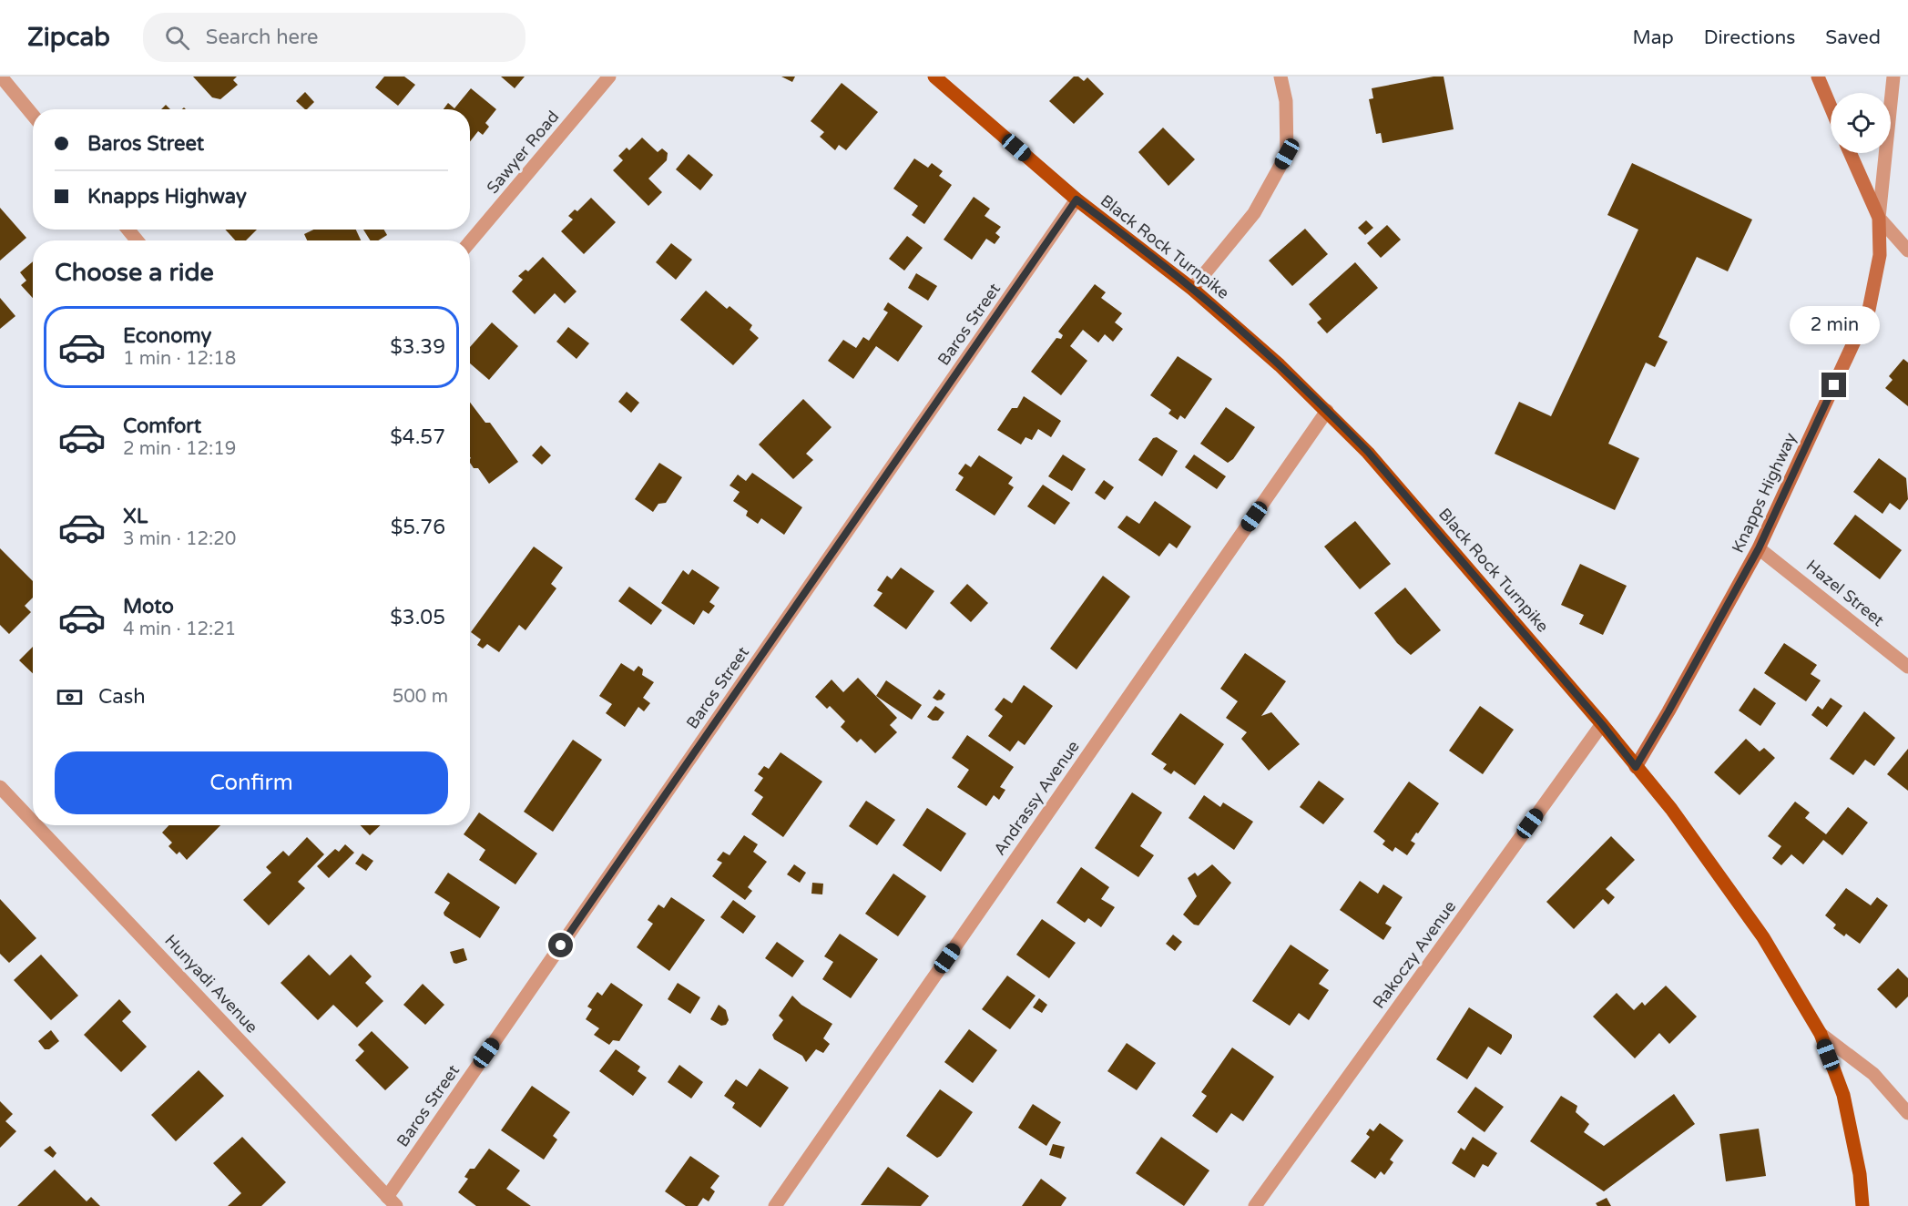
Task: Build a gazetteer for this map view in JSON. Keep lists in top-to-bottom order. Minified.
{"streets":{"main road":["Black Rock Turnpike"],"street":["Sawyer Road","Baros Street","Knapps Highway","Hazel Street","Andrassy Avenue","Rakoczy Avenue","Hunyadi Avenue"]},"crossings":[["Black Rock Turnpike","Baros Street"],["Black Rock Turnpike","Knapps Highway"],["Black Rock Turnpike","Andrassy Avenue"],["Black Rock Turnpike","Rakoczy Avenue"],["Baros Street","Hunyadi Avenue"],["Knapps Highway","Hazel Street"]],"page":{"header":"Zipcab","search":"Search here","nav":["Map","Directions","Saved"],"banner":["Baros Street","Knapps Highway"],"heading":"Choose a ride","bubble":"2 min","list":[{"name":"Economy","note":"1 min · 12:18","value":"$3.39"},{"name":"Comfort","note":"2 min · 12:19","value":"$4.57"},{"name":"XL","note":"3 min · 12:20","value":"$5.76"},{"name":"Moto","note":"4 min · 12:21","value":"$3.05"}],"pay":["Cash","500 m"],"buttons":"Confirm"}}
